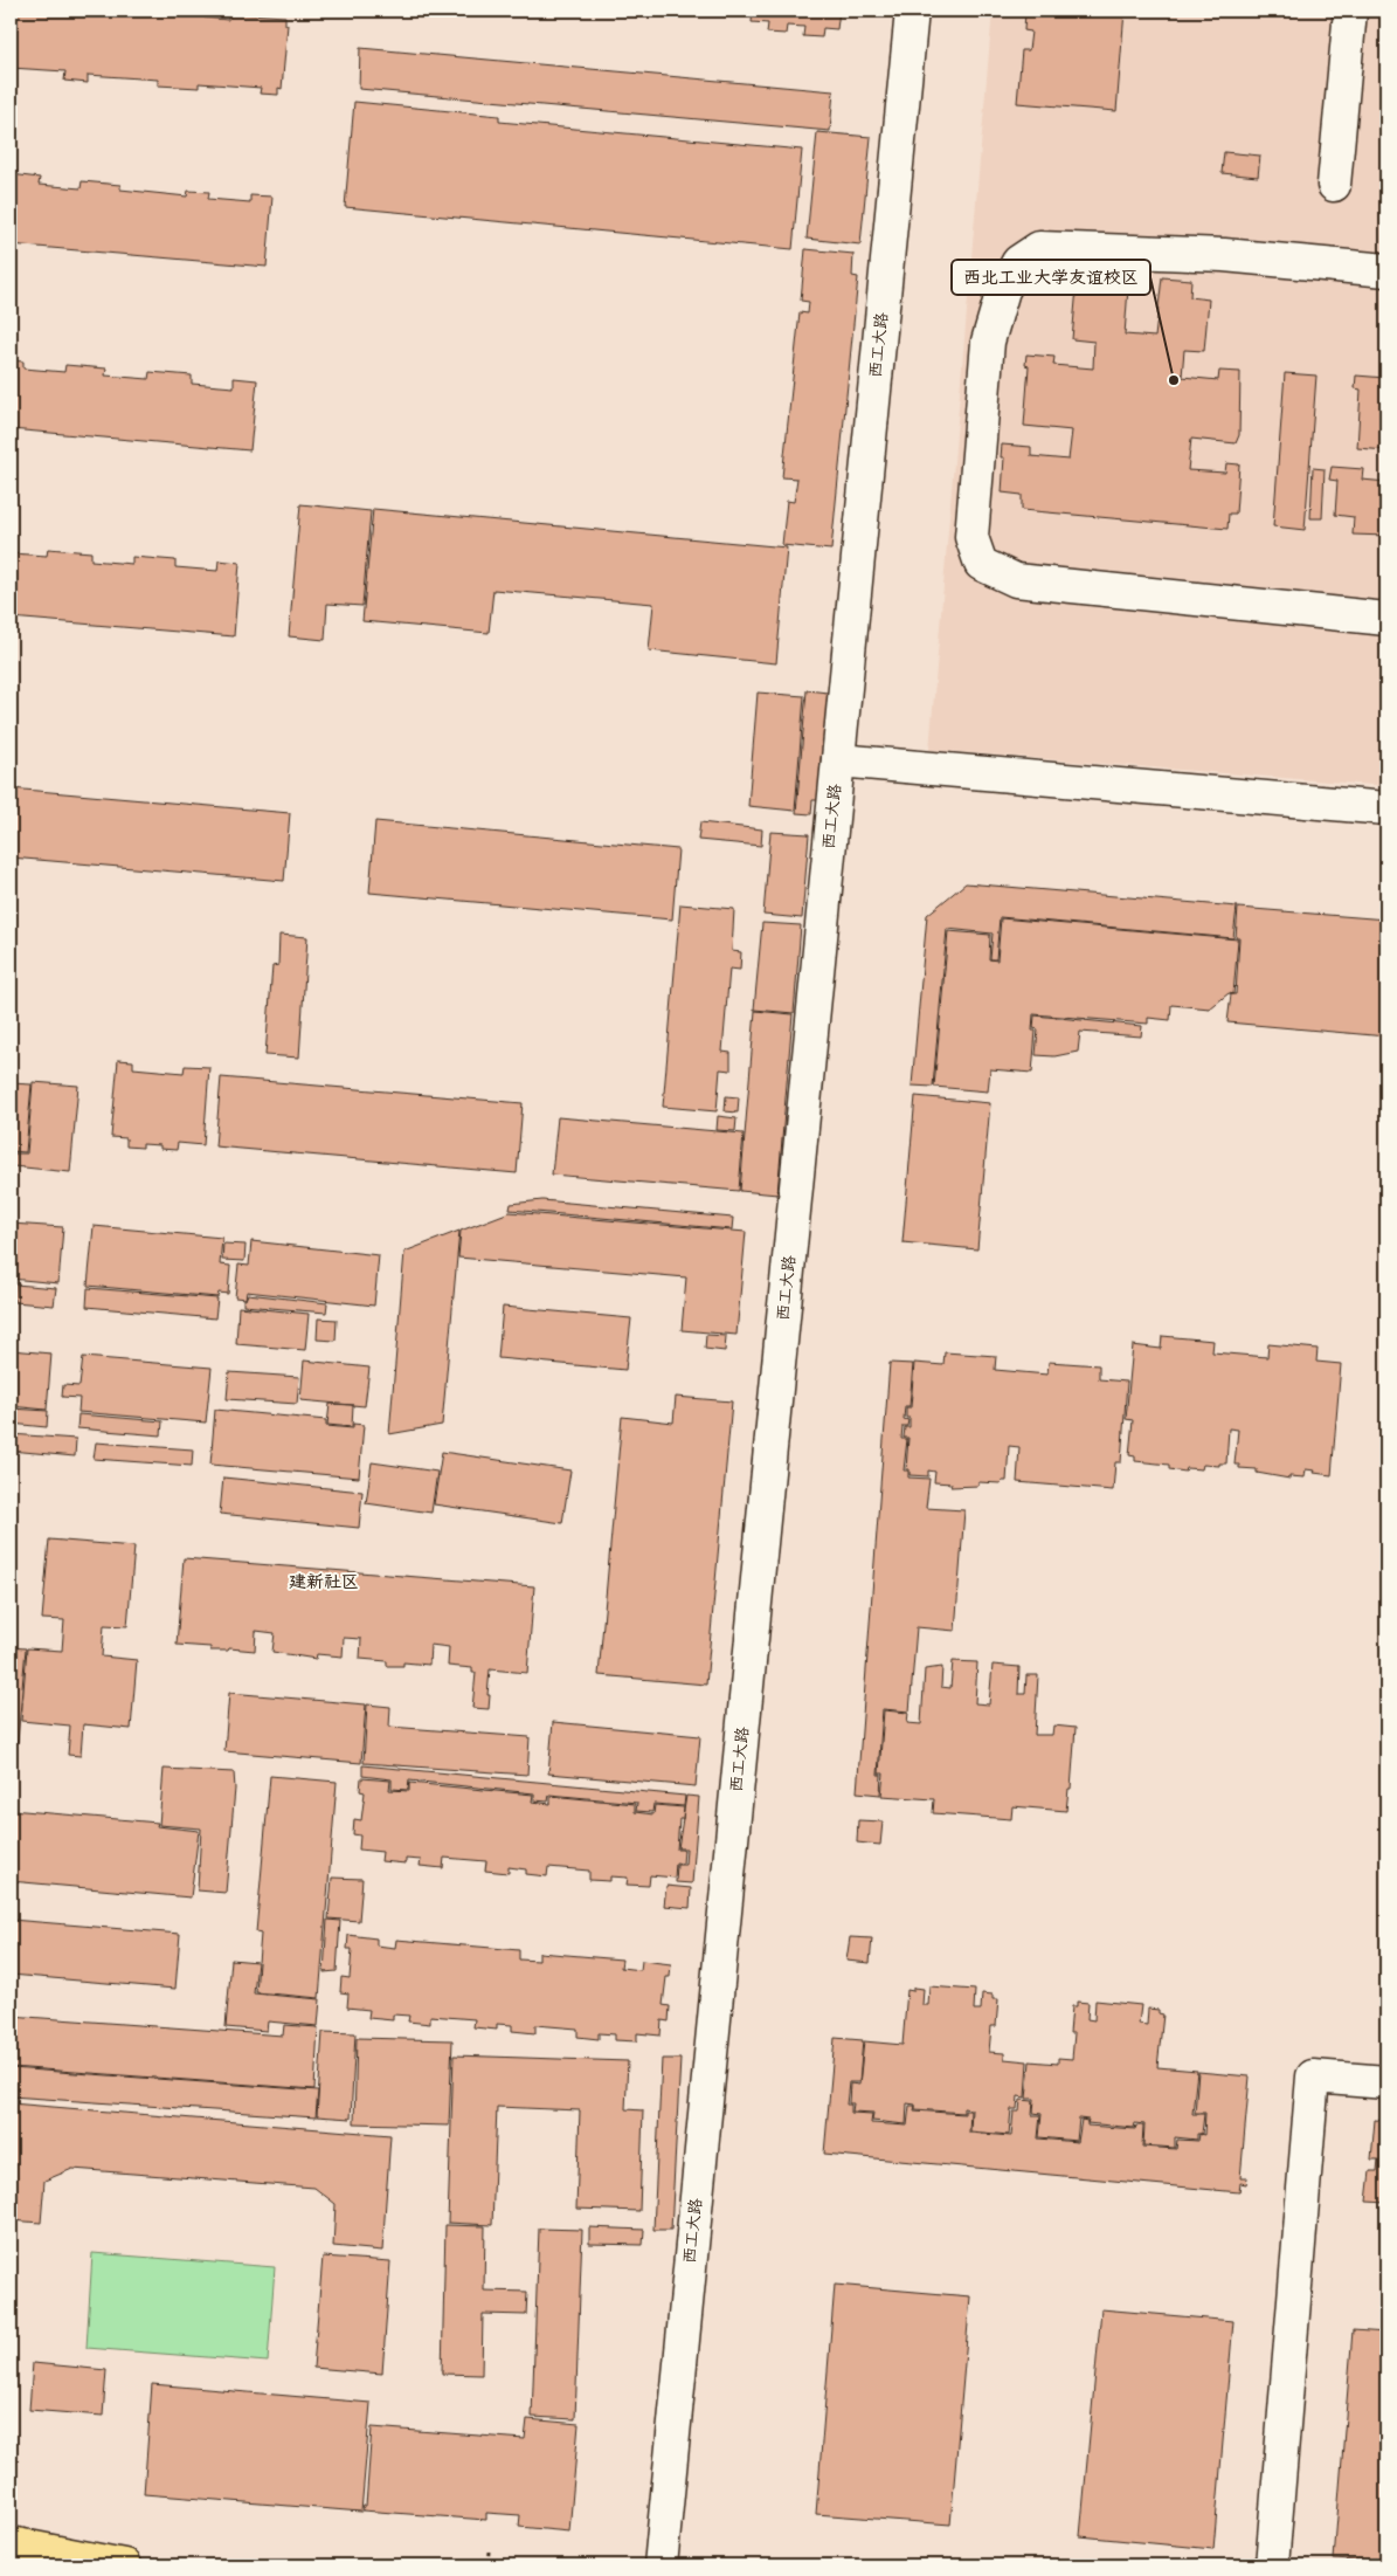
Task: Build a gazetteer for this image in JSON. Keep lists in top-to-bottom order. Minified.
{"streets":{"street":["西工大路"]},"districts":["建新社区"],"places":["西北工业大学友谊校区"]}
